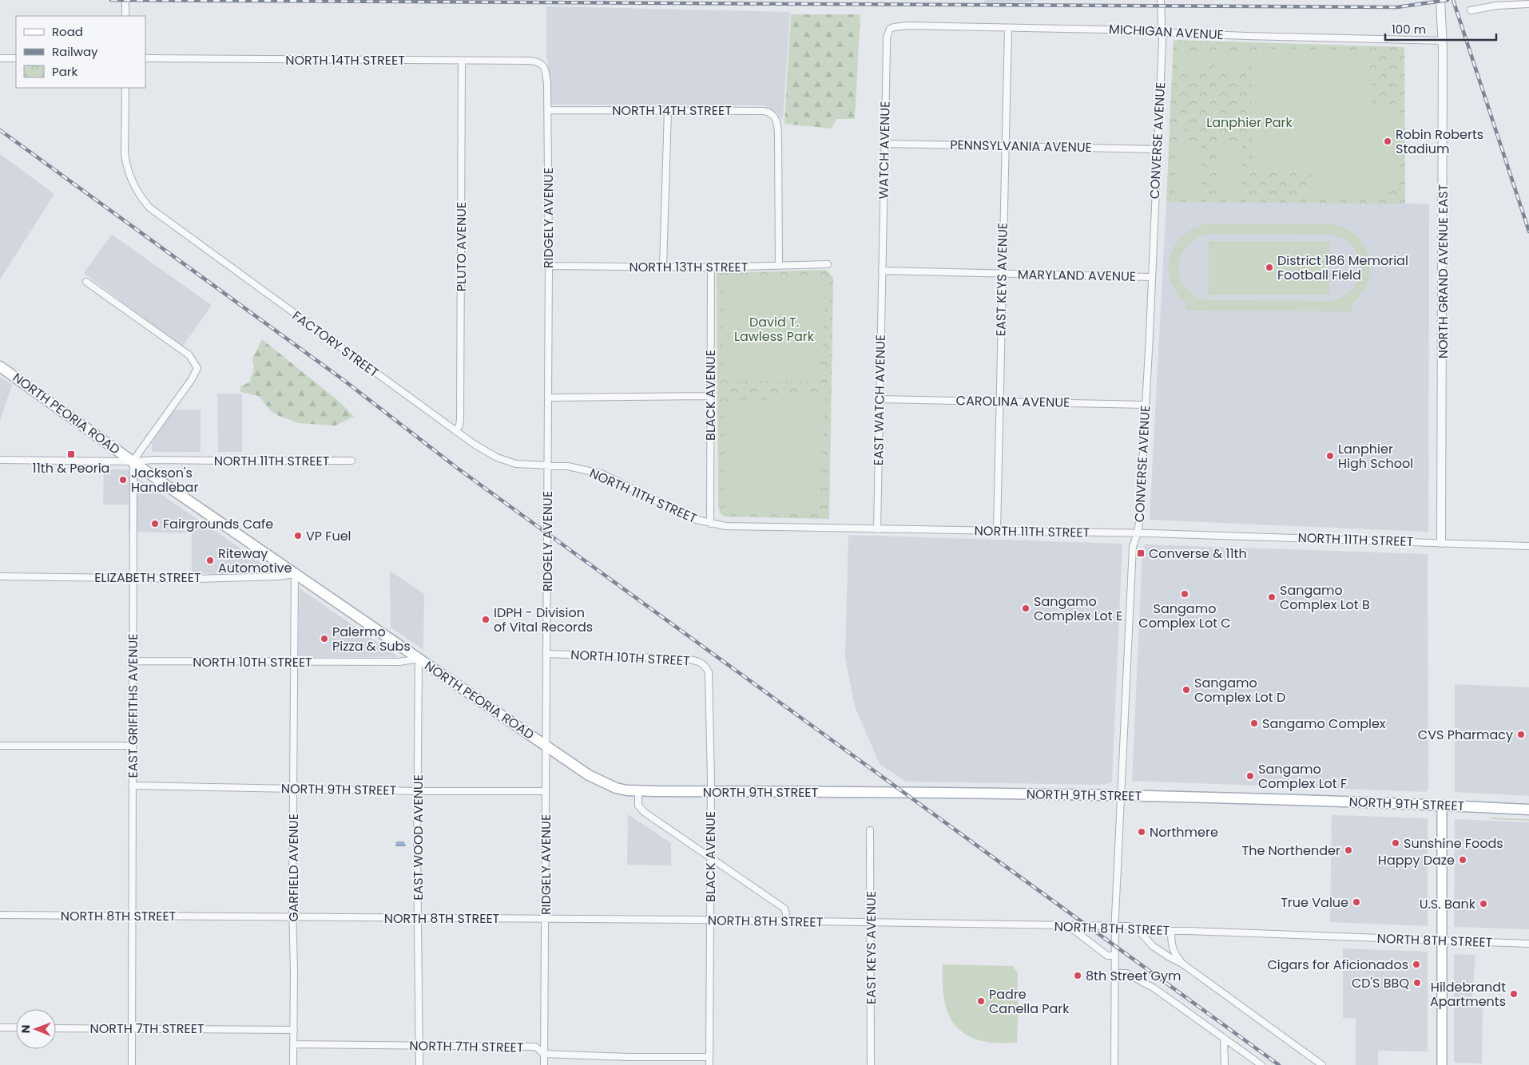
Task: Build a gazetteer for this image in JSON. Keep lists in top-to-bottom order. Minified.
{"streets":{"main road":["NORTH PEORIA ROAD","NORTH 9TH STREET"],"street":["MICHIGAN AVENUE","NORTH 14TH STREET","CONVERSE AVENUE","PENNSYLVANIA AVENUE","WATCH AVENUE","RIDGELY AVENUE","PLUTO AVENUE","NORTH 13TH STREET","NORTH GRAND AVENUE EAST","MARYLAND AVENUE","EAST KEYS AVENUE","FACTORY STREET","BLACK AVENUE","EAST WATCH AVENUE","CAROLINA AVENUE","NORTH 11TH STREET","ELIZABETH STREET","NORTH 10TH STREET","EAST GRIFFITHS AVENUE","EAST WOOD AVENUE","GARFIELD AVENUE","NORTH 8TH STREET","NORTH 7TH STREET"]},"crossings":[["MICHIGAN AVENUE","CONVERSE AVENUE"],["MICHIGAN AVENUE","WATCH AVENUE"],["MICHIGAN AVENUE","NORTH GRAND AVENUE EAST"],["MICHIGAN AVENUE","EAST KEYS AVENUE"],["NORTH 14TH STREET","RIDGELY AVENUE"],["NORTH 14TH STREET","PLUTO AVENUE"],["NORTH 14TH STREET","NORTH 13TH STREET"],["CONVERSE AVENUE","PENNSYLVANIA AVENUE"],["CONVERSE AVENUE","MARYLAND AVENUE"],["CONVERSE AVENUE","CAROLINA AVENUE"],["CONVERSE AVENUE","NORTH 11TH STREET"],["CONVERSE AVENUE","NORTH 9TH STREET"],["CONVERSE AVENUE","NORTH 8TH STREET"],["PENNSYLVANIA AVENUE","WATCH AVENUE"],["PENNSYLVANIA AVENUE","EAST KEYS AVENUE"],["WATCH AVENUE","MARYLAND AVENUE"],["WATCH AVENUE","EAST WATCH AVENUE"],["RIDGELY AVENUE","NORTH 13TH STREET"],["RIDGELY AVENUE","FACTORY STREET"],["RIDGELY AVENUE","NORTH PEORIA ROAD"],["RIDGELY AVENUE","NORTH 11TH STREET"],["RIDGELY AVENUE","NORTH 10TH STREET"],["RIDGELY AVENUE","NORTH 9TH STREET"],["RIDGELY AVENUE","NORTH 8TH STREET"],["RIDGELY AVENUE","NORTH 7TH STREET"],["PLUTO AVENUE","FACTORY STREET"],["NORTH 13TH STREET","BLACK AVENUE"],["NORTH GRAND AVENUE EAST","NORTH 11TH STREET"],["MARYLAND AVENUE","EAST KEYS AVENUE"],["MARYLAND AVENUE","EAST WATCH AVENUE"],["EAST KEYS AVENUE","CAROLINA AVENUE"],["EAST KEYS AVENUE","NORTH 11TH STREET"],["EAST KEYS AVENUE","NORTH 8TH STREET"],["FACTORY STREET","NORTH 11TH STREET"],["BLACK AVENUE","NORTH 11TH STREET"],["BLACK AVENUE","NORTH 10TH STREET"],["BLACK AVENUE","NORTH 9TH STREET"],["BLACK AVENUE","NORTH 8TH STREET"],["BLACK AVENUE","NORTH 7TH STREET"],["EAST WATCH AVENUE","CAROLINA AVENUE"],["EAST WATCH AVENUE","NORTH 11TH STREET"],["NORTH PEORIA ROAD","NORTH 11TH STREET"],["NORTH PEORIA ROAD","ELIZABETH STREET"],["NORTH PEORIA ROAD","NORTH 10TH STREET"],["NORTH PEORIA ROAD","EAST GRIFFITHS AVENUE"],["NORTH PEORIA ROAD","NORTH 9TH STREET"],["NORTH PEORIA ROAD","EAST WOOD AVENUE"],["NORTH PEORIA ROAD","GARFIELD AVENUE"],["NORTH 11TH STREET","EAST GRIFFITHS AVENUE"],["ELIZABETH STREET","EAST GRIFFITHS AVENUE"],["ELIZABETH STREET","GARFIELD AVENUE"],["NORTH 10TH STREET","EAST GRIFFITHS AVENUE"],["NORTH 10TH STREET","EAST WOOD AVENUE"],["NORTH 10TH STREET","GARFIELD AVENUE"],["EAST GRIFFITHS AVENUE","NORTH 9TH STREET"],["EAST GRIFFITHS AVENUE","NORTH 8TH STREET"],["EAST GRIFFITHS AVENUE","NORTH 7TH STREET"],["NORTH 9TH STREET","EAST WOOD AVENUE"],["NORTH 9TH STREET","GARFIELD AVENUE"],["EAST WOOD AVENUE","NORTH 8TH STREET"],["EAST WOOD AVENUE","NORTH 7TH STREET"],["GARFIELD AVENUE","NORTH 8TH STREET"],["GARFIELD AVENUE","NORTH 7TH STREET"]],"parks":["Lanphier Park","David T. Lawless Park"],"places":{"other":["Robin Roberts Stadium","District 186 Memorial Football Field","Lanphier High School","Jackson's Handlebar","Fairgrounds Cafe","VP Fuel","Riteway Automotive","Sangamo Complex Lot C","Sangamo Complex Lot B","Sangamo Complex Lot E","IDPH - Division of Vital Records","Palermo Pizza & Subs","Sangamo Complex Lot D","Sangamo Complex","CVS Pharmacy","Sangamo Complex Lot F","Northmere","Sunshine Foods","The Northender","Happy Daze","True Value","U.S. Bank","Cigars for Aficionados","8th Street Gym","CD'S BBQ","Hildebrandt Apartments","Padre Canella Park"],"transit":["11th & Peoria","Converse & 11th"]},"legend":["Road","Railway","Park"],"scale_bar":"100 m","north":"left"}
